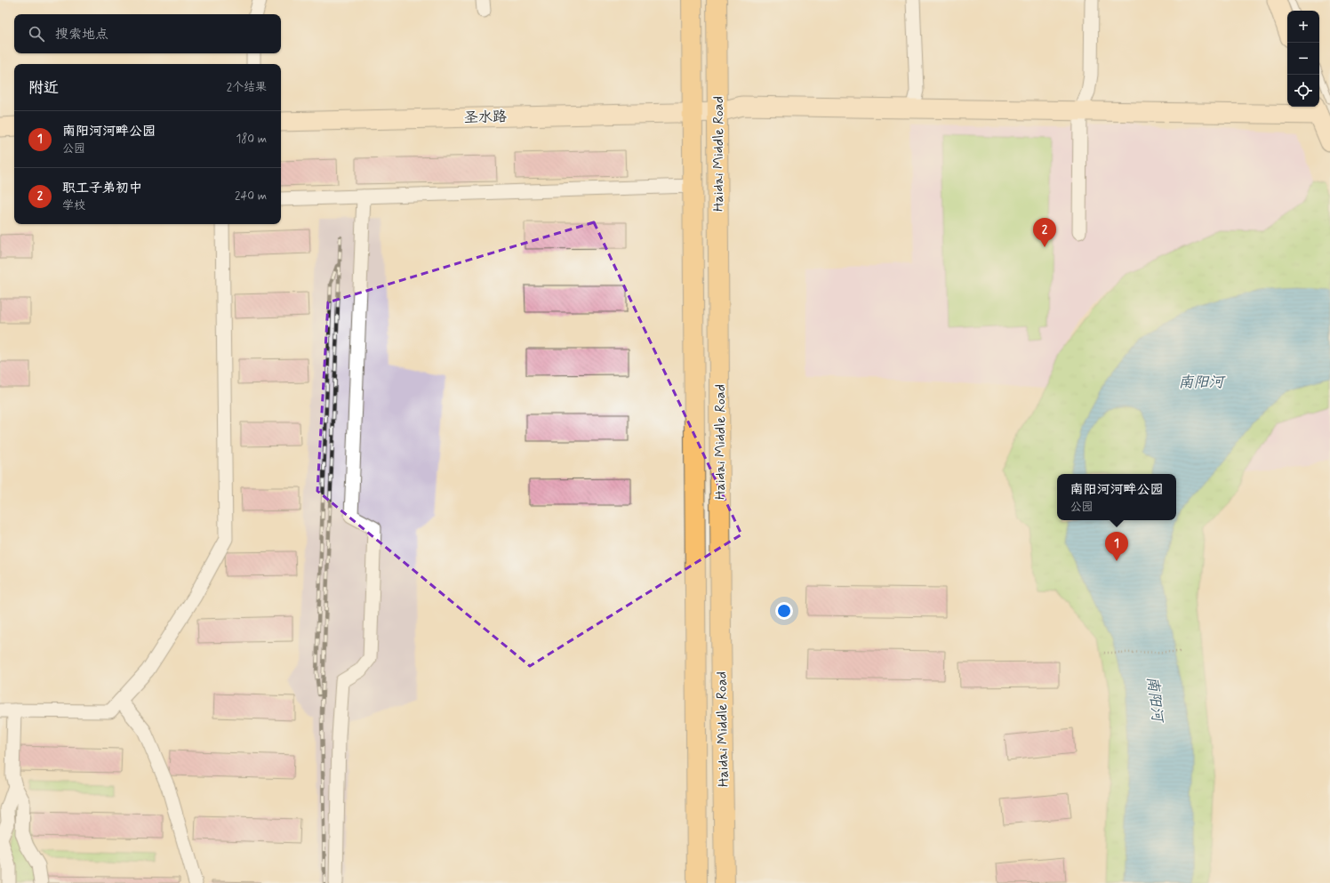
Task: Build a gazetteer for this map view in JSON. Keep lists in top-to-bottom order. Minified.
{"streets":{"main road":["Haidai Middle Road"],"street":["圣水路"]},"crossings":[["圣水路","Haidai Middle Road"]],"water":["南阳河"],"page":{"map_buttons":["+","−"],"search":"搜索地点","heading":["附近","2个结果"],"list":[{"mark":"1","name":"南阳河河畔公园","note":"公园","value":"180 m"},{"mark":"2","name":"职工子弟初中","note":"学校","value":"240 m"}],"pins":["2","1"],"popup":["南阳河河畔公园","公园"]}}
